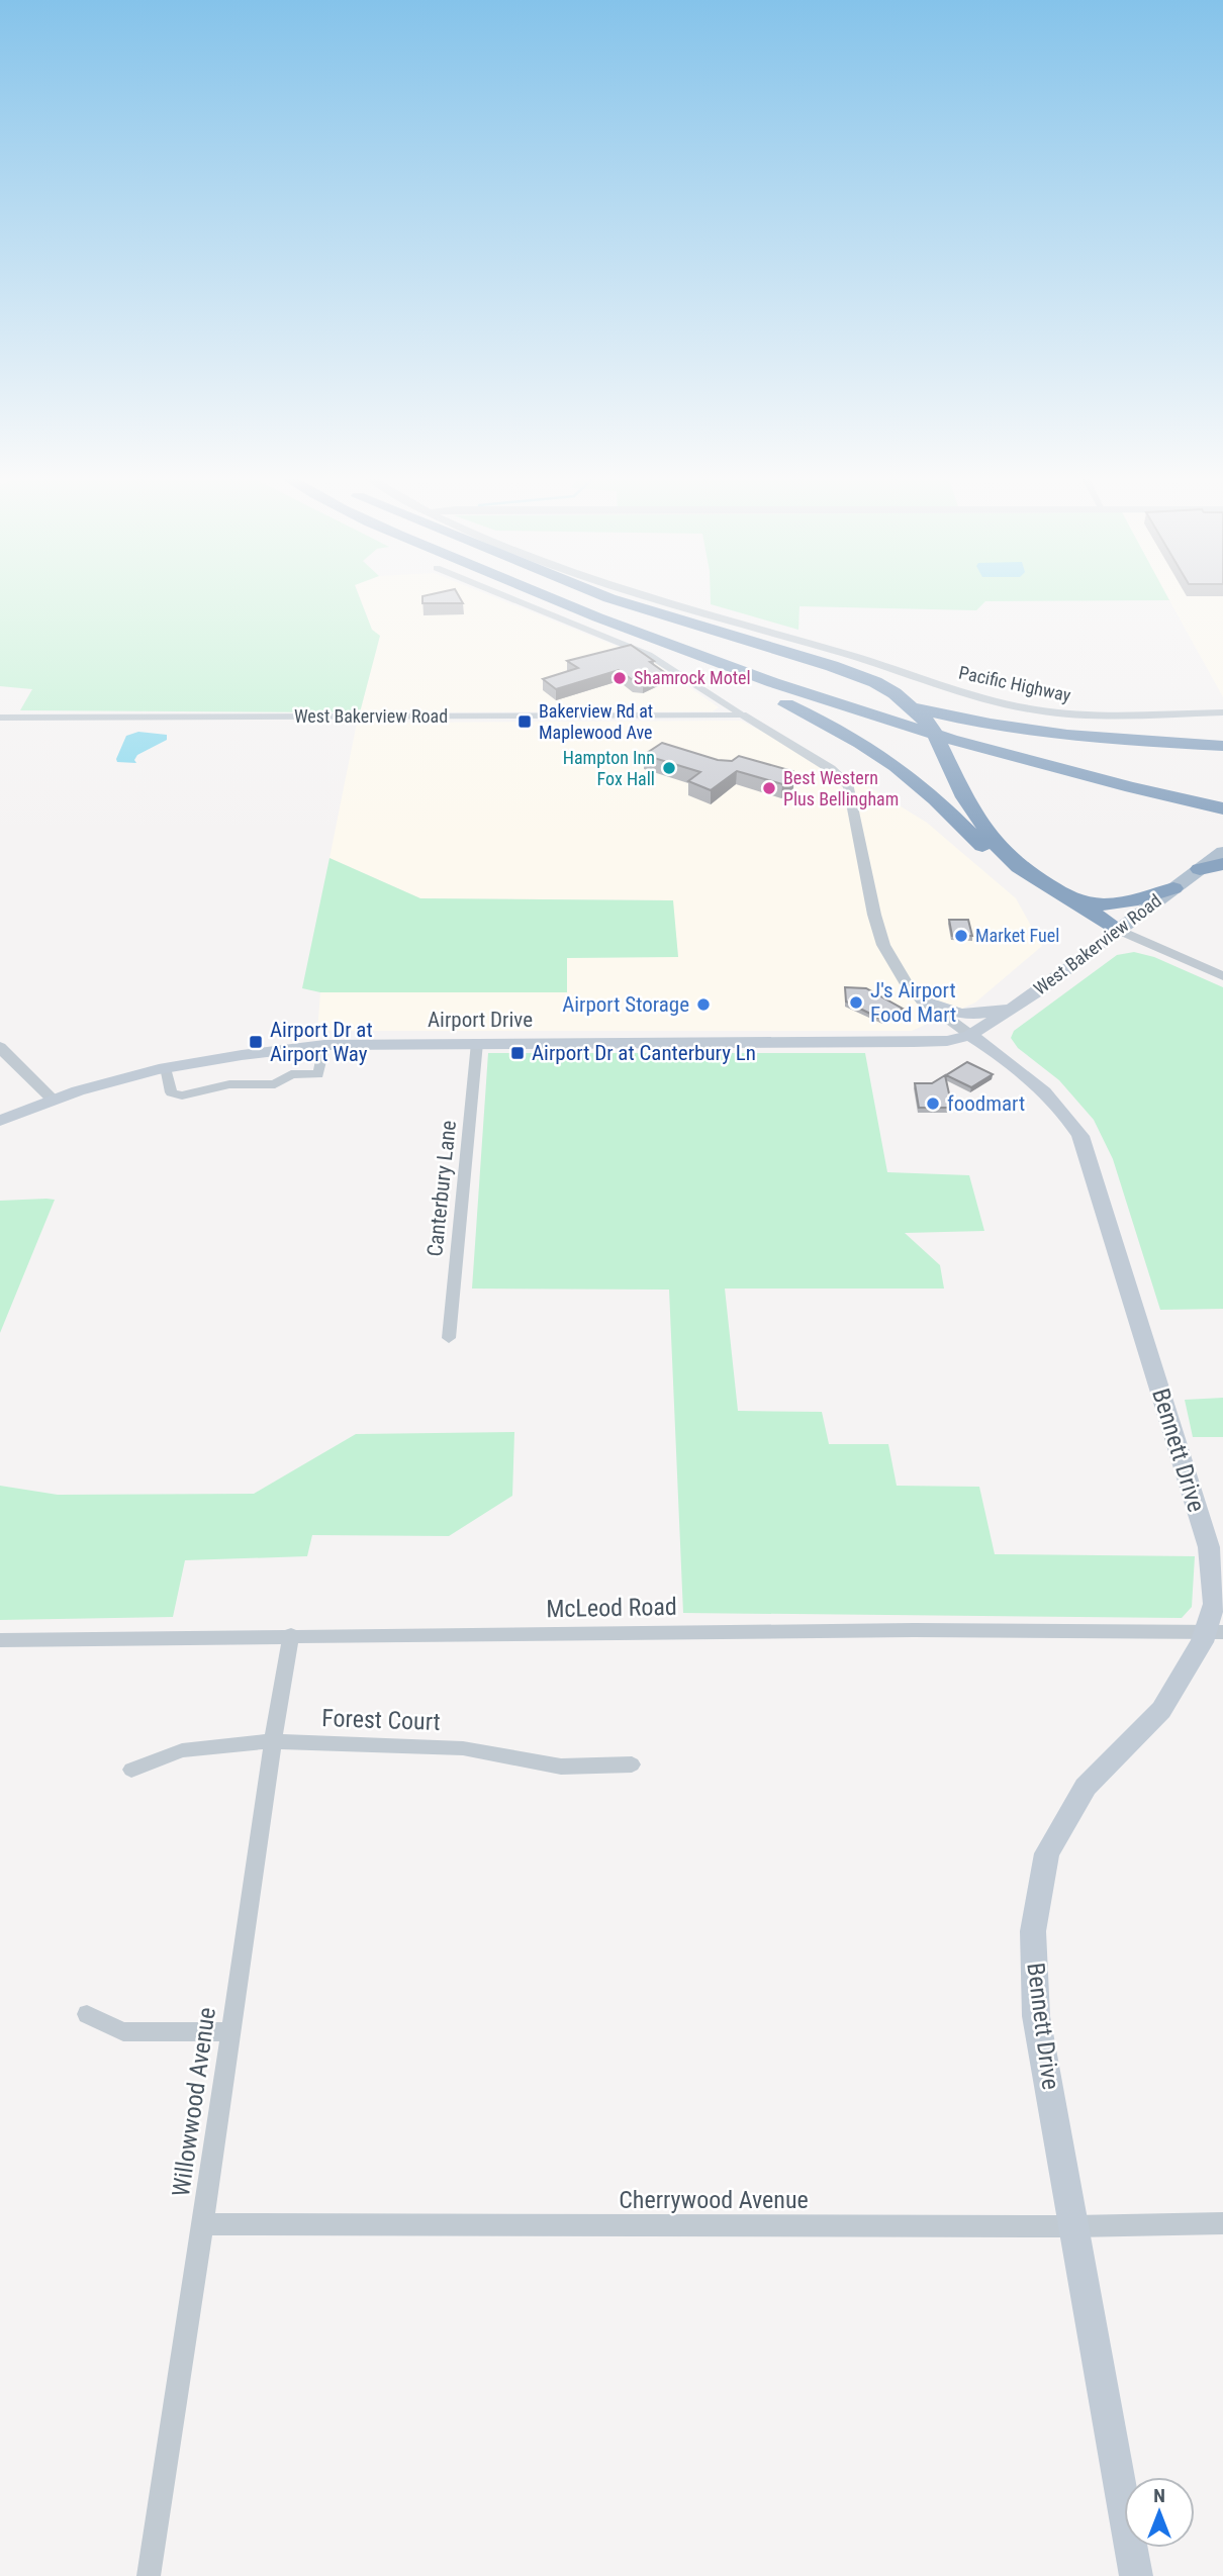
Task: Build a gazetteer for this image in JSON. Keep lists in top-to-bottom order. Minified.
{"streets":{"main road":["West Bakerview Road","Airport Drive","Bennett Drive"],"street":["Pacific Highway","Canterbury Lane","McLeod Road","Forest Court","Willowwood Avenue","Cherrywood Avenue"]},"crossings":[["West Bakerview Road","Airport Drive"],["West Bakerview Road","Bennett Drive"],["Airport Drive","Canterbury Lane"],["Airport Drive","Bennett Drive"],["Bennett Drive","McLeod Road"],["Bennett Drive","Cherrywood Avenue"],["McLeod Road","Willowwood Avenue"],["Forest Court","Willowwood Avenue"],["Willowwood Avenue","Cherrywood Avenue"]],"places":{"other":["Shamrock Motel","Hampton Inn Fox Hall","Best Western Plus Bellingham","Market Fuel","J's Airport Food Mart","Airport Storage","foodmart"],"transit":["Bakerview Rd at Maplewood Ave","Airport Dr at Airport Way","Airport Dr at Canterbury Ln"]},"north":"top"}
